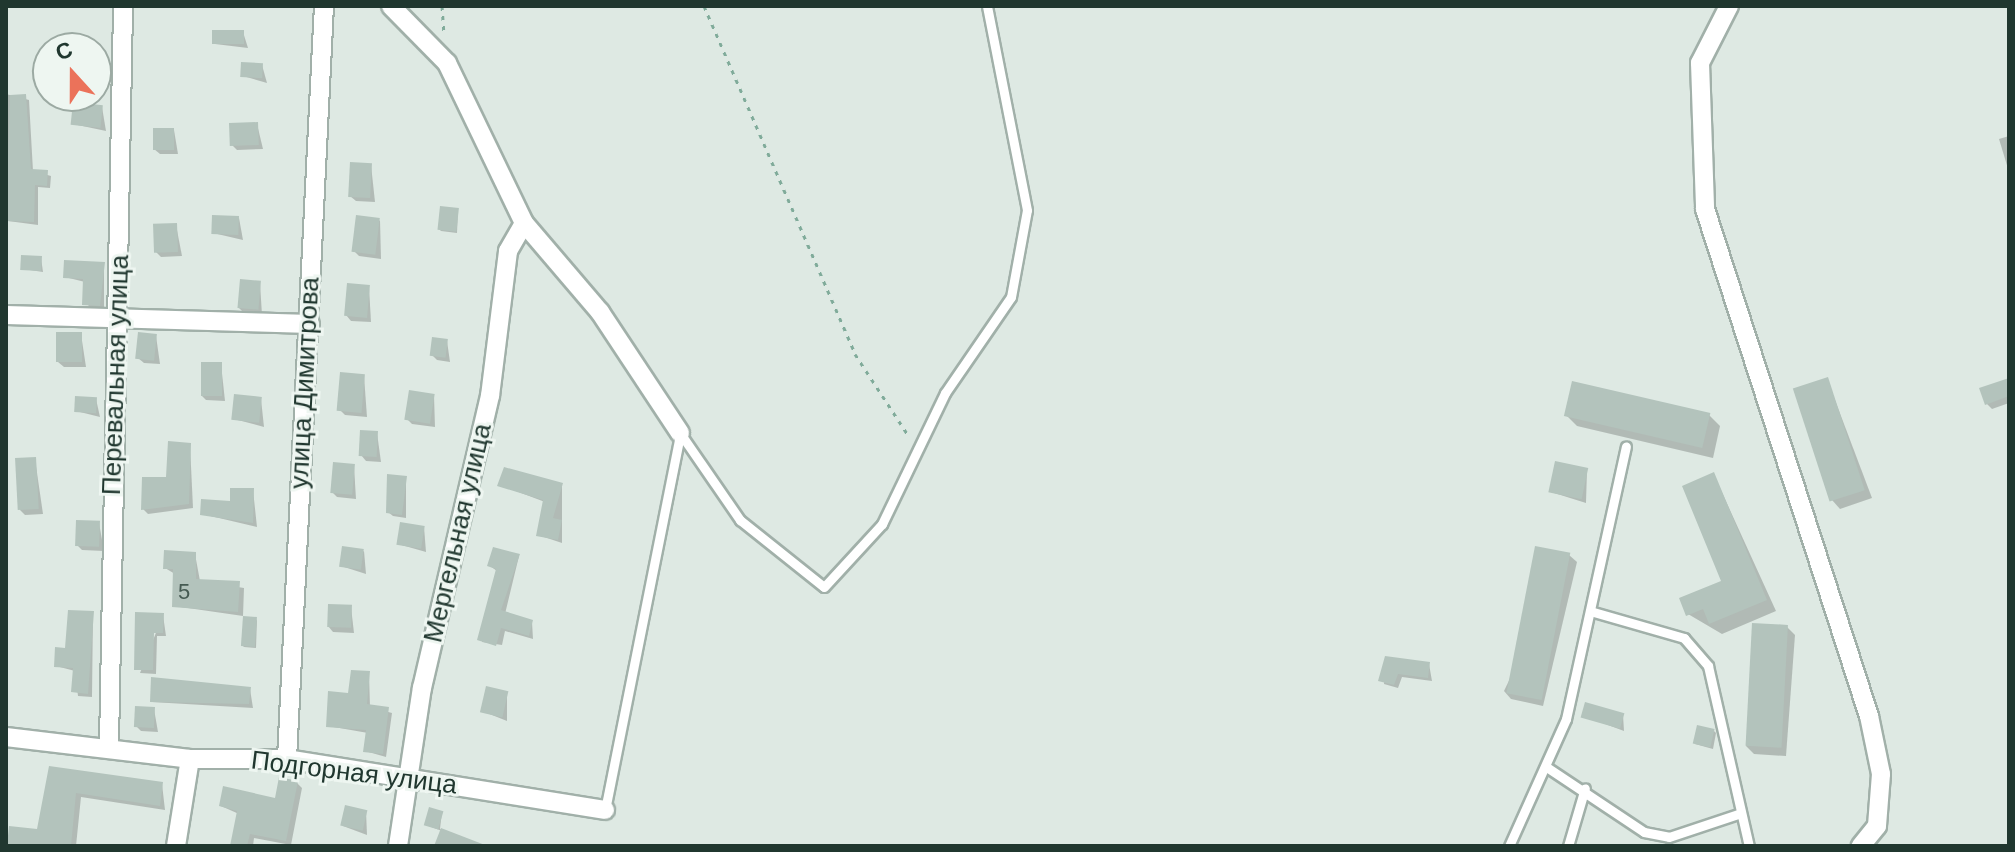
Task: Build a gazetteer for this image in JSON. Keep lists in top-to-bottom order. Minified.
{"streets":{"street":["Перевальная улица","улица Димитрова","Мергельная улица","Подгорная улица"]},"crossings":[["Перевальная улица","Подгорная улица"],["улица Димитрова","Подгорная улица"],["Мергельная улица","Подгорная улица"]],"house_numbers":["5"],"north":"top"}
